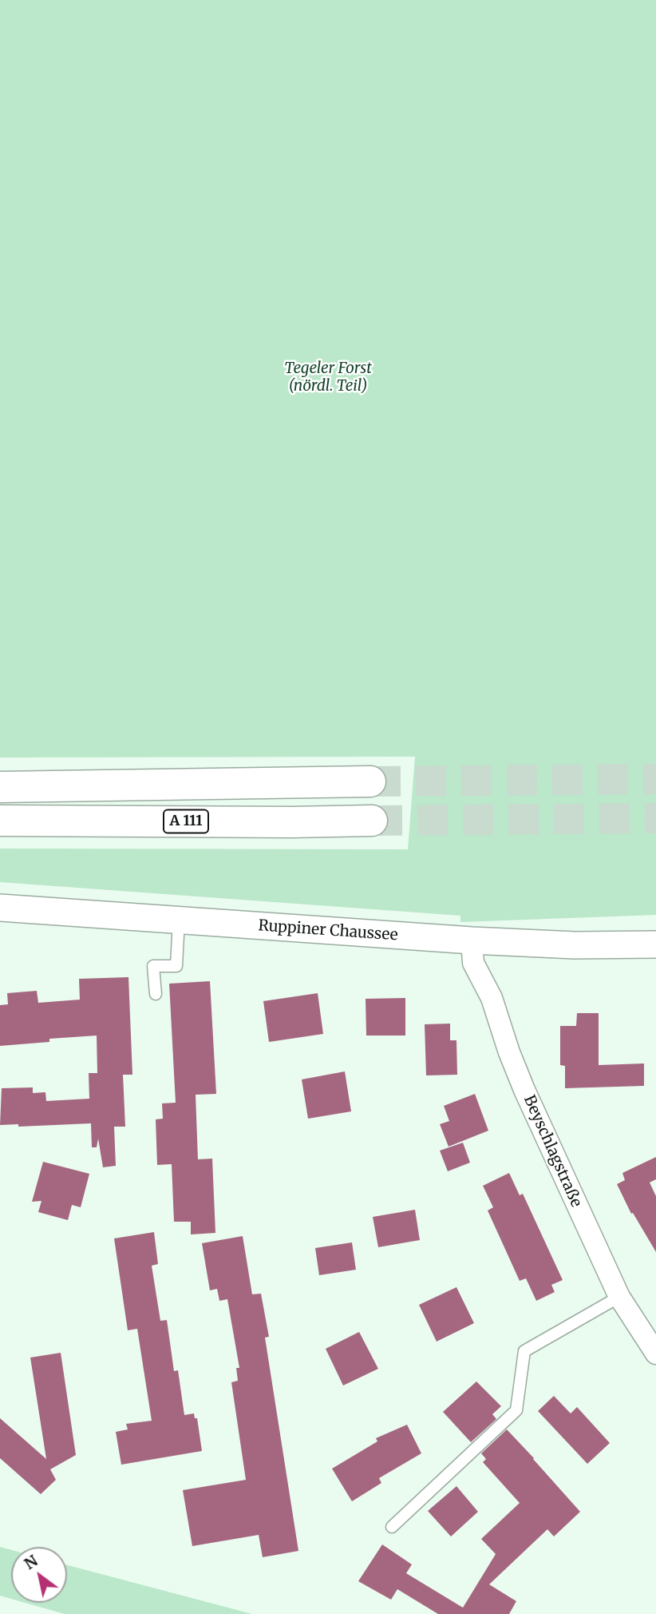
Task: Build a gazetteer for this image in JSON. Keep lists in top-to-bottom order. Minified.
{"streets":{"highway":["A 111"],"street":["Ruppiner Chaussee","Beyschlagstraße"]},"crossings":[["Ruppiner Chaussee","Beyschlagstraße"]],"parks":["Tegeler Forst (nördl. Teil)"],"north":"top left"}
